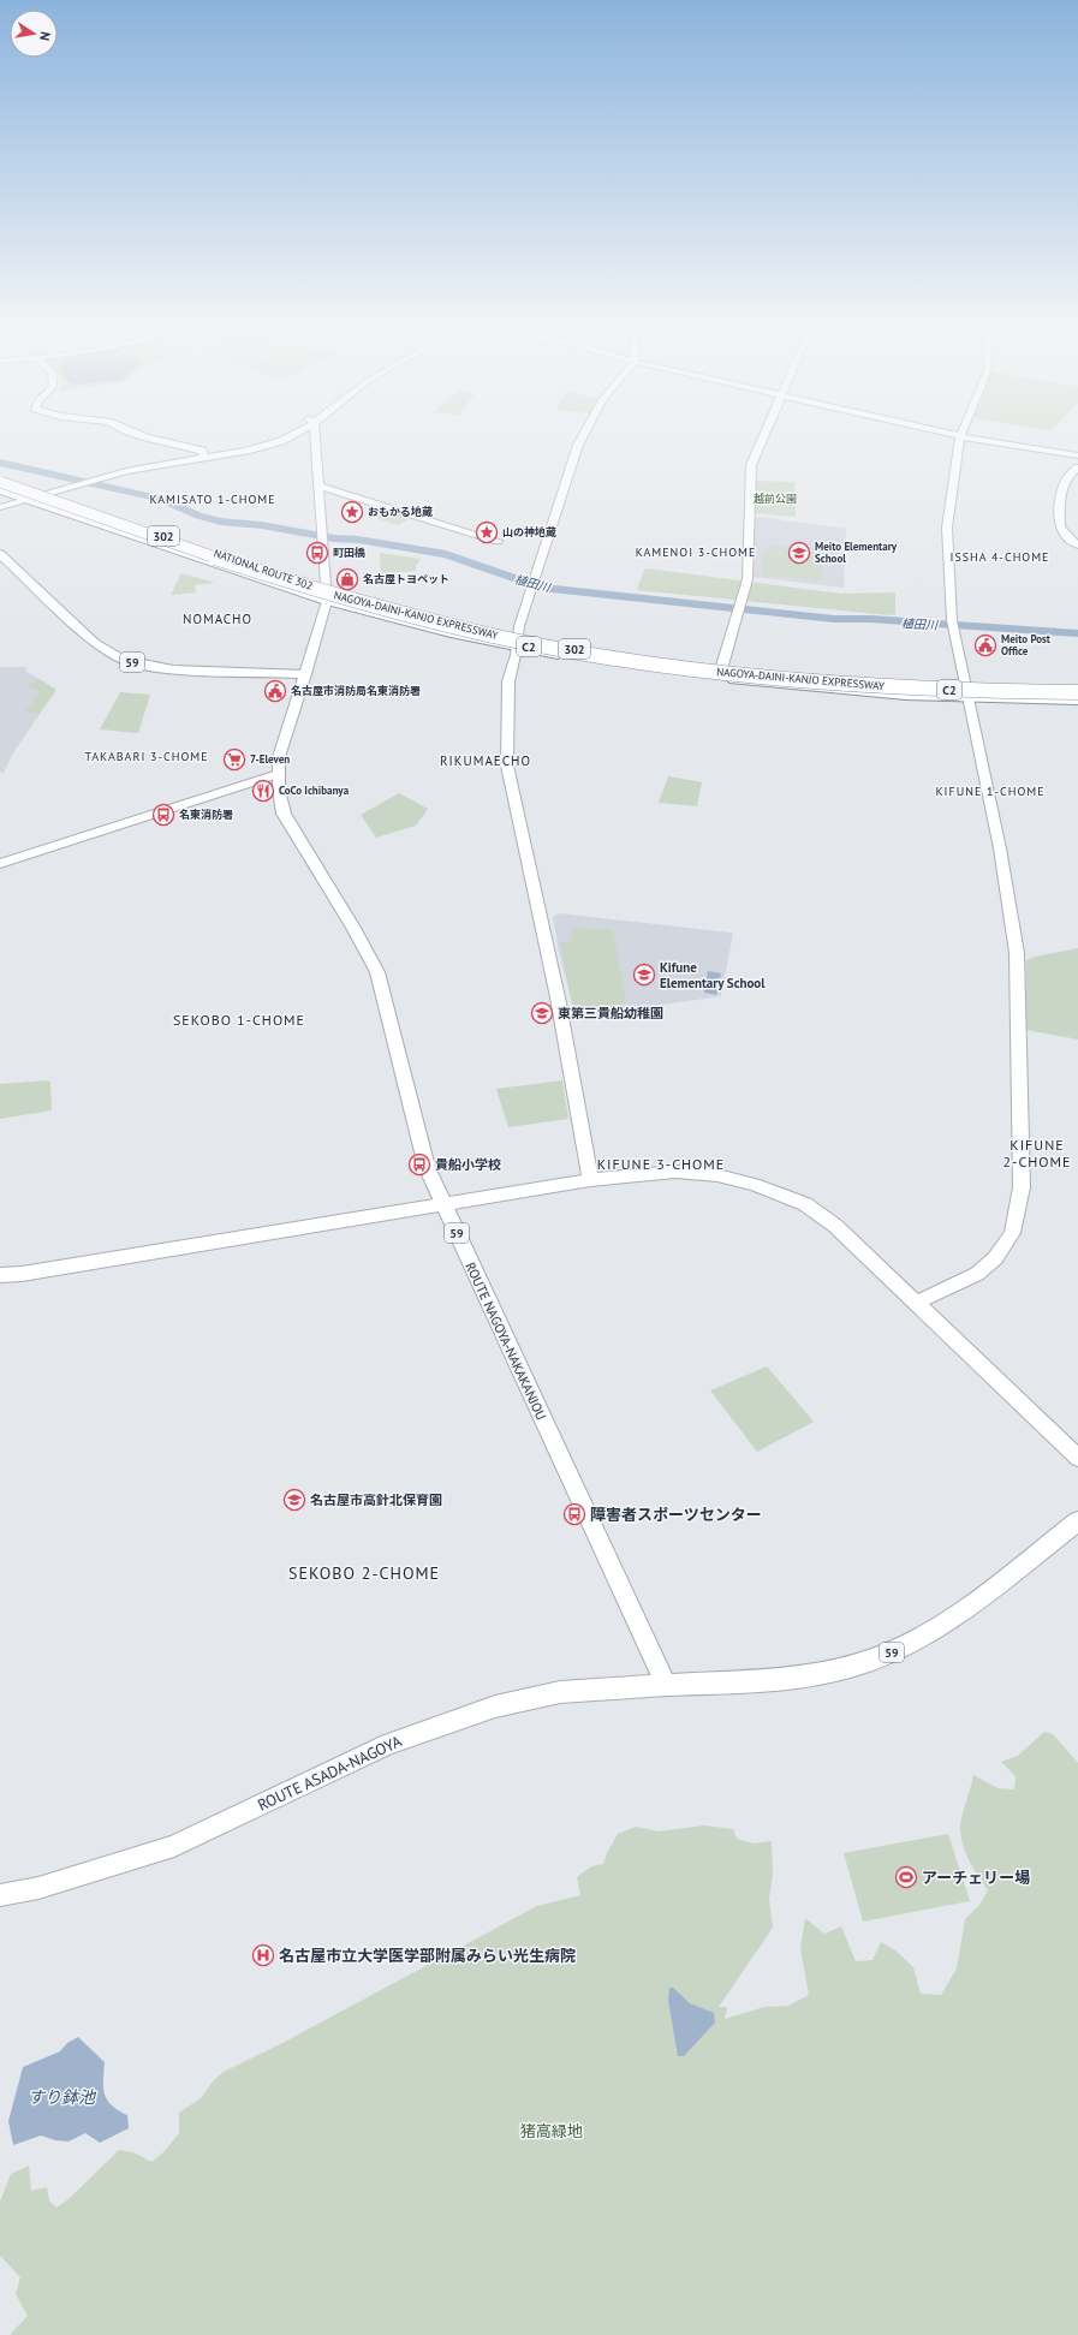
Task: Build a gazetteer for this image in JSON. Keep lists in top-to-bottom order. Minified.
{"streets":{"highway":["302","NATIONAL ROUTE 302","NAGOYA-DAINI-KANJO EXPRESSWAY","C2"],"main road":["59","ROUTE NAGOYA-NAKAKANJOU"],"street":["ROUTE ASADA-NAGOYA"]},"crossings":[["NATIONAL ROUTE 302","NAGOYA-DAINI-KANJO EXPRESSWAY"],["59","ROUTE NAGOYA-NAKAKANJOU"],["59","ROUTE ASADA-NAGOYA"],["ROUTE NAGOYA-NAKAKANJOU","ROUTE ASADA-NAGOYA"]],"districts":["KAMISATO 1-CHOME","KAMENOI 3-CHOME","ISSHA 4-CHOME","NOMACHO","TAKABARI 3-CHOME","RIKUMAECHO","KIFUNE 1-CHOME","SEKOBO 1-CHOME","KIFUNE 2-CHOME","KIFUNE 3-CHOME","SEKOBO 2-CHOME"],"water":["植田川","すり鉢池"],"parks":["越前公園","猪高緑地"],"places":{"place":["おもかる地蔵","山の神地蔵"],"bus stop":["町田橋","名東消防署","貴船小学校","障害者スポーツセンター"],"school or university":["Meito Elementary School","Kifune Elementary School","東第三貴船幼稚園","名古屋市高針北保育園"],"shop":["名古屋トヨペット"],"public building":["Meito Post Office","名古屋市消防局名東消防署"],"supermarket":["7-Eleven"],"restaurant":["CoCo Ichibanya"],"sports":["アーチェリー場"],"hospital":["名古屋市立大学医学部附属みらい光生病院"]},"north":"right"}
